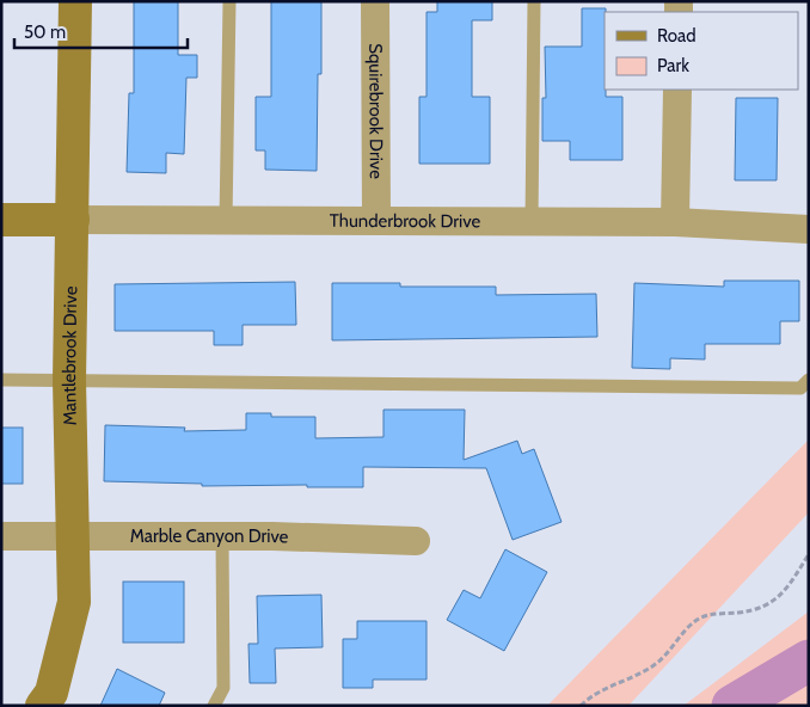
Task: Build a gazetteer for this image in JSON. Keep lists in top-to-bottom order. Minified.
{"streets":{"street":["Squirebrook Drive","Thunderbrook Drive","Mantlebrook Drive","Marble Canyon Drive"]},"crossings":[["Squirebrook Drive","Thunderbrook Drive"],["Thunderbrook Drive","Mantlebrook Drive"],["Mantlebrook Drive","Marble Canyon Drive"]],"legend":["Road","Park"],"scale_bar":"50 m"}
